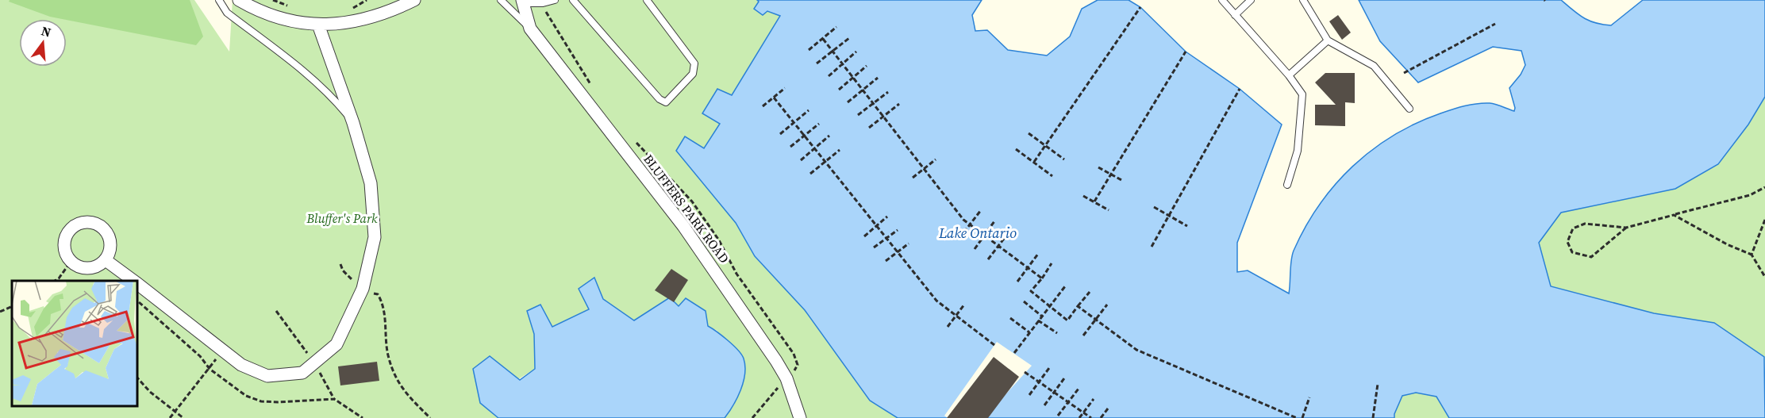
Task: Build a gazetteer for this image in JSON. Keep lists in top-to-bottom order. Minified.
{"streets":{"street":["BLUFFERS PARK ROAD"]},"water":["Lake Ontario"],"parks":["Bluffer's Park"],"north":"top"}
